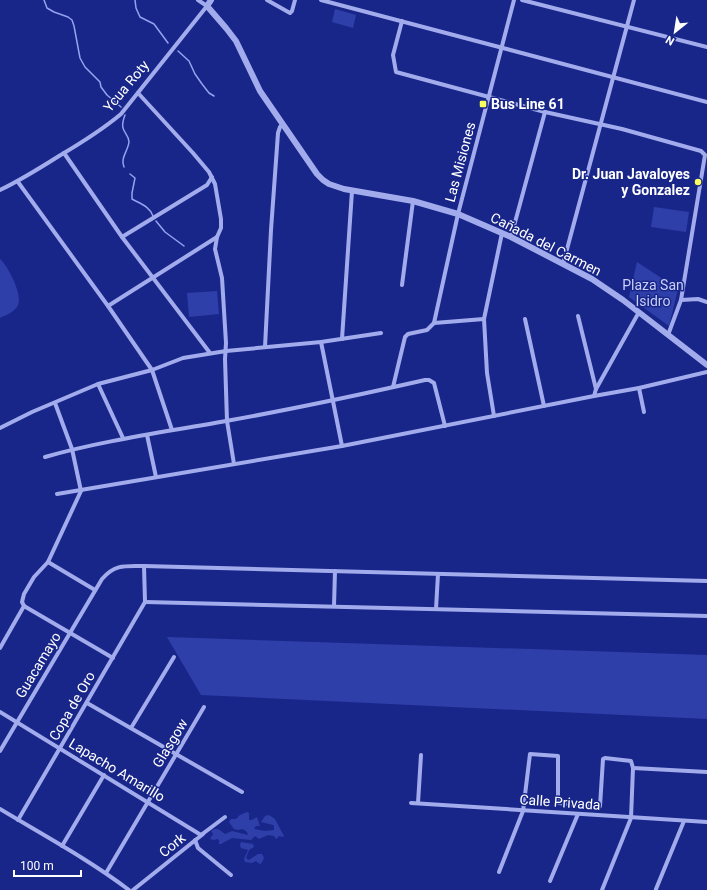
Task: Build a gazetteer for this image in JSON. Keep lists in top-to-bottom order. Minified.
{"streets":{"street":["Ycua Roty","Las Misiones","Cañada del Carmen","Guacamayo","Copa de Oro","Glasgow","Lapacho Amarillo","Calle Privada","Cork"]},"crossings":[["Ycua Roty","Cañada del Carmen"],["Las Misiones","Cañada del Carmen"],["Guacamayo","Lapacho Amarillo"],["Copa de Oro","Lapacho Amarillo"],["Glasgow","Lapacho Amarillo"],["Lapacho Amarillo","Cork"]],"parks":["Plaza San Isidro"],"places":{"transit":["Bus Line 61"],"other":["Dr. Juan Javaloyes y Gonzalez"]},"scale_bar":"100 m","north":"bottom left"}
